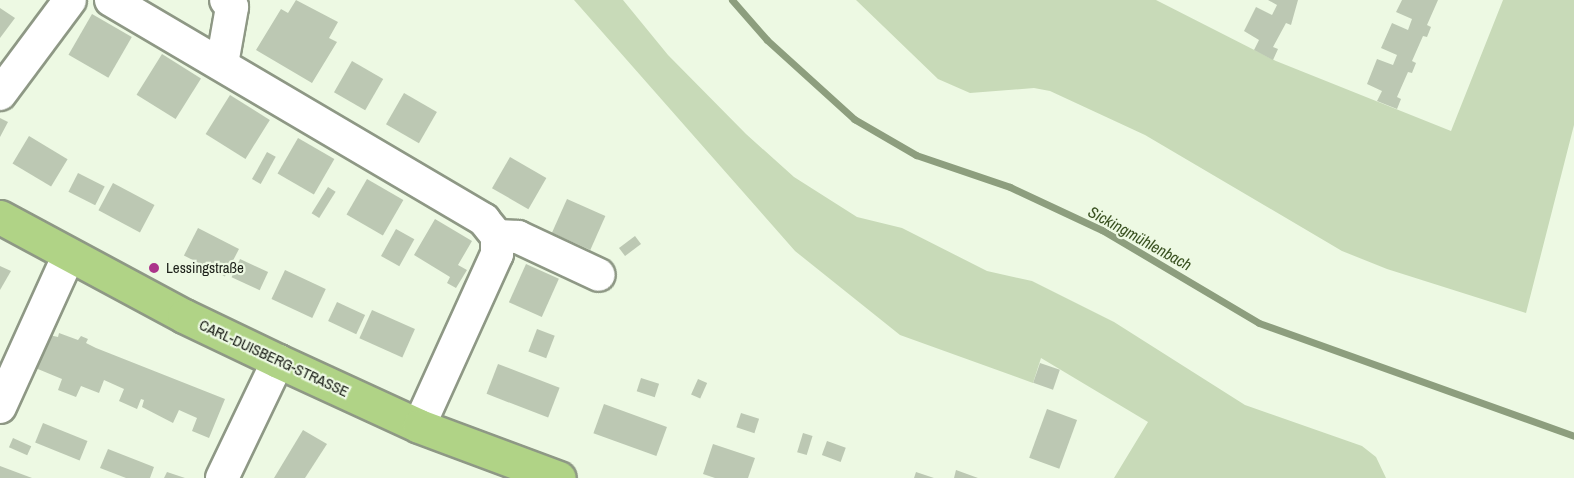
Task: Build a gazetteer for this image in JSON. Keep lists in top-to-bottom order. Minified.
{"streets":{"main road":["CARL-DUISBERG-STRASSE"]},"water":["Sickingmühlenbach"],"places":["Lessingstraße"]}
